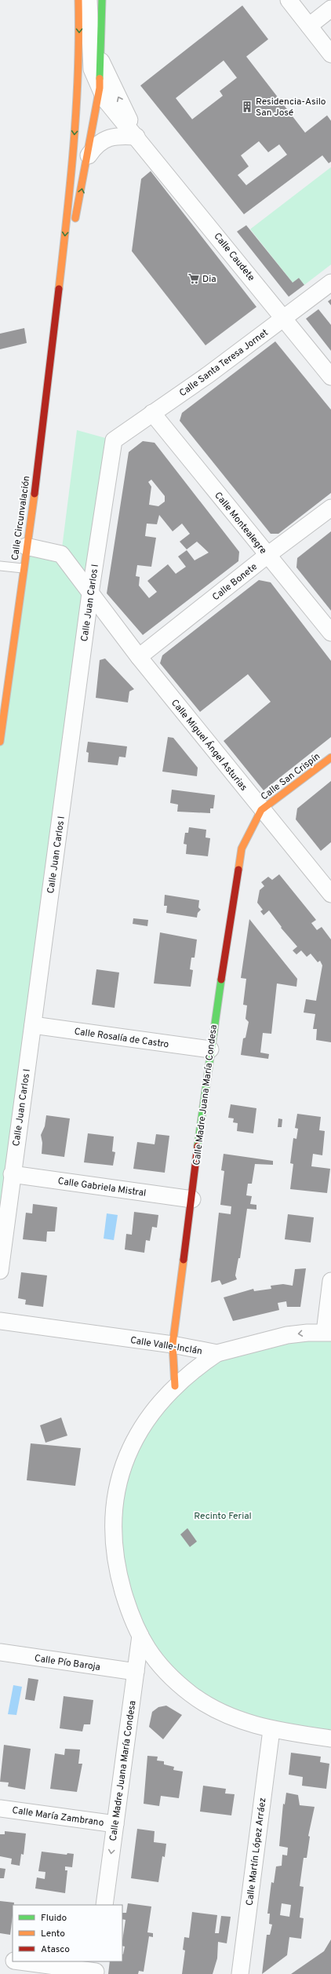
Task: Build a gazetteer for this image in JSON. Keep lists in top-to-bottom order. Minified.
{"streets":{"main road":["Calle Circunvalación","Calle San Crispín","Calle Madre Juana María Condesa"],"street":["Calle Caudete","Calle Santa Teresa Jornet","Calle Montealegre","Calle Bonete","Calle Juan Carlos I","Calle Miguel Ángel Asturias","Calle Rosalía de Castro","Calle Gabriela Mistral","Calle Valle-Inclán","Calle Pío Baroja","Calle María Zambrano","Calle Martín López Arráez"]},"crossings":[["Calle Caudete","Calle Santa Teresa Jornet"],["Calle Santa Teresa Jornet","Calle Montealegre"],["Calle Santa Teresa Jornet","Calle Juan Carlos I"],["Calle Circunvalación","Calle Miguel Ángel Asturias"],["Calle Montealegre","Calle Bonete"],["Calle Bonete","Calle Miguel Ángel Asturias"],["Calle Juan Carlos I","Calle Miguel Ángel Asturias"],["Calle Juan Carlos I","Calle Rosalía de Castro"],["Calle Juan Carlos I","Calle Gabriela Mistral"],["Calle Miguel Ángel Asturias","Calle San Crispín"],["Calle Miguel Ángel Asturias","Calle Madre Juana María Condesa"],["Calle San Crispín","Calle Madre Juana María Condesa"],["Calle Rosalía de Castro","Calle Madre Juana María Condesa"],["Calle Madre Juana María Condesa","Calle Gabriela Mistral"],["Calle Madre Juana María Condesa","Calle Valle-Inclán"],["Calle Madre Juana María Condesa","Calle Pío Baroja"],["Calle Madre Juana María Condesa","Calle María Zambrano"]],"parks":["Recinto Ferial"],"places":{"building":["Residencia-Asilo San José"],"supermarket":["Dia"]},"legend":["Fluido","Lento","Atasco"]}
